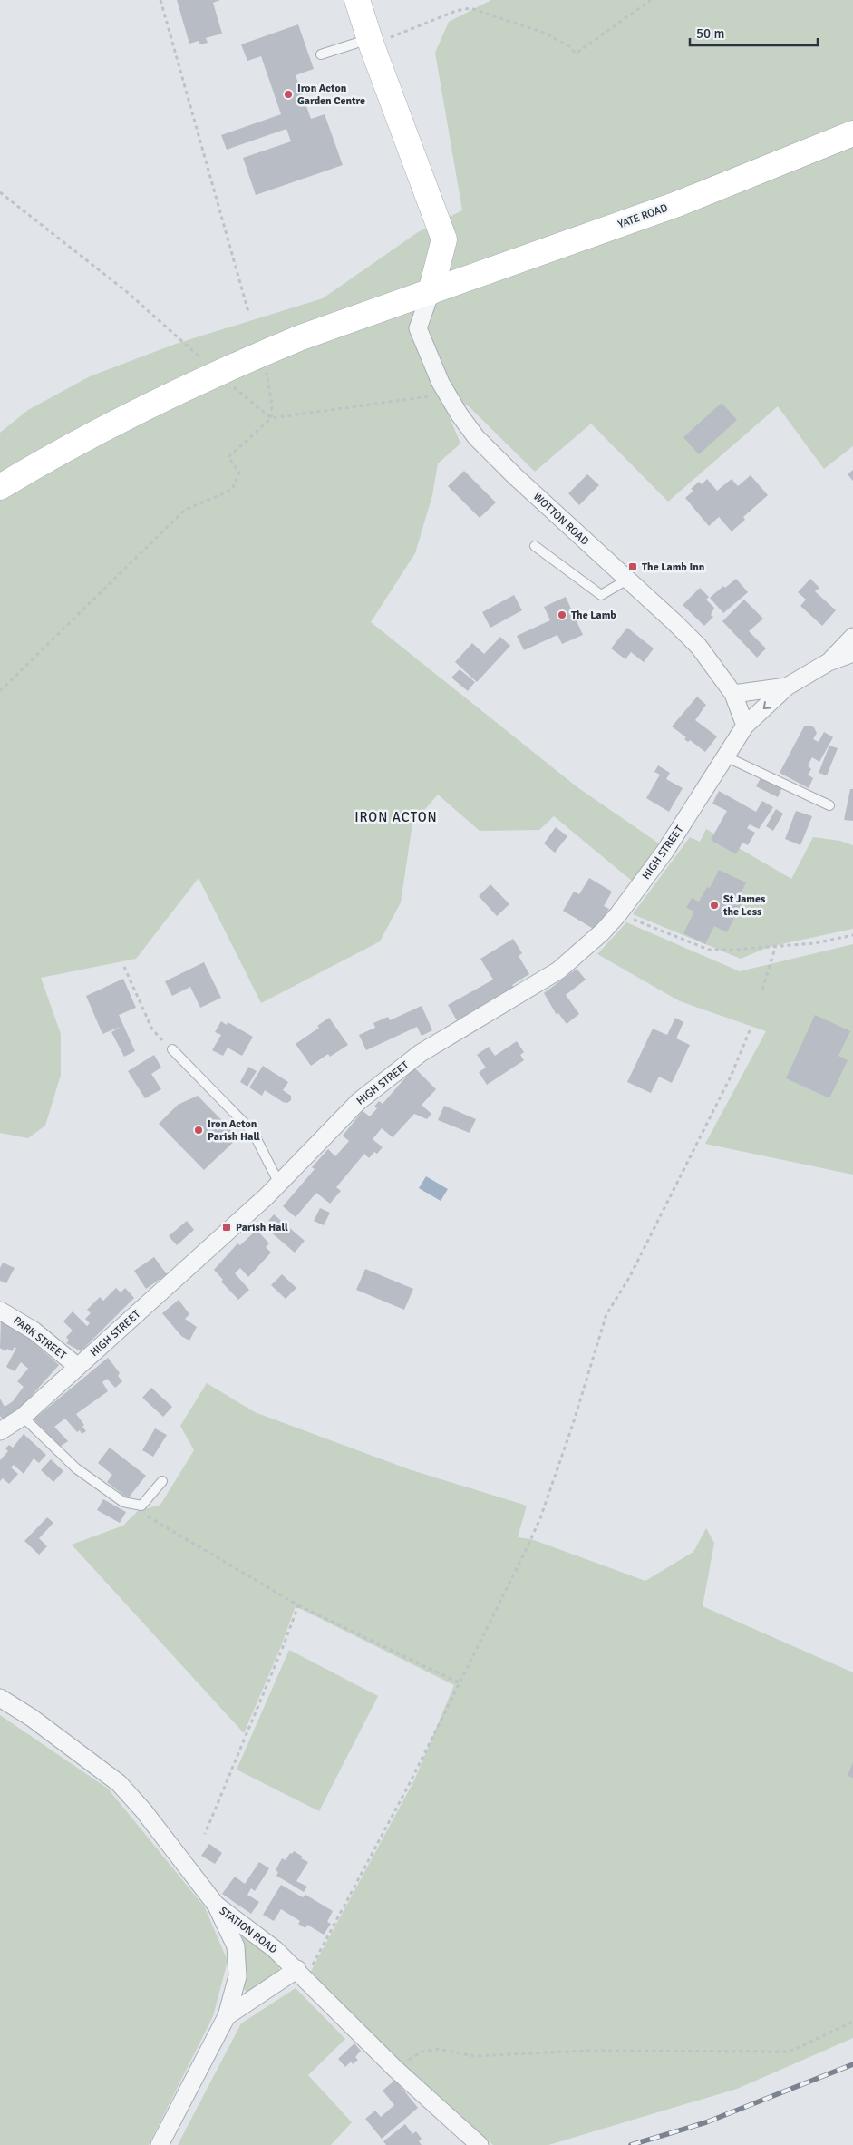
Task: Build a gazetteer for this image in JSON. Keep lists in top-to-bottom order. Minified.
{"streets":{"main road":["YATE ROAD"],"street":["WOTTON ROAD","HIGH STREET","PARK STREET","STATION ROAD"]},"crossings":[["YATE ROAD","WOTTON ROAD"],["WOTTON ROAD","HIGH STREET"],["HIGH STREET","PARK STREET"]],"districts":["IRON ACTON"],"places":{"other":["Iron Acton Garden Centre","The Lamb","St James the Less","Iron Acton Parish Hall"],"transit":["The Lamb Inn","Parish Hall"]},"scale_bar":"50 m"}
